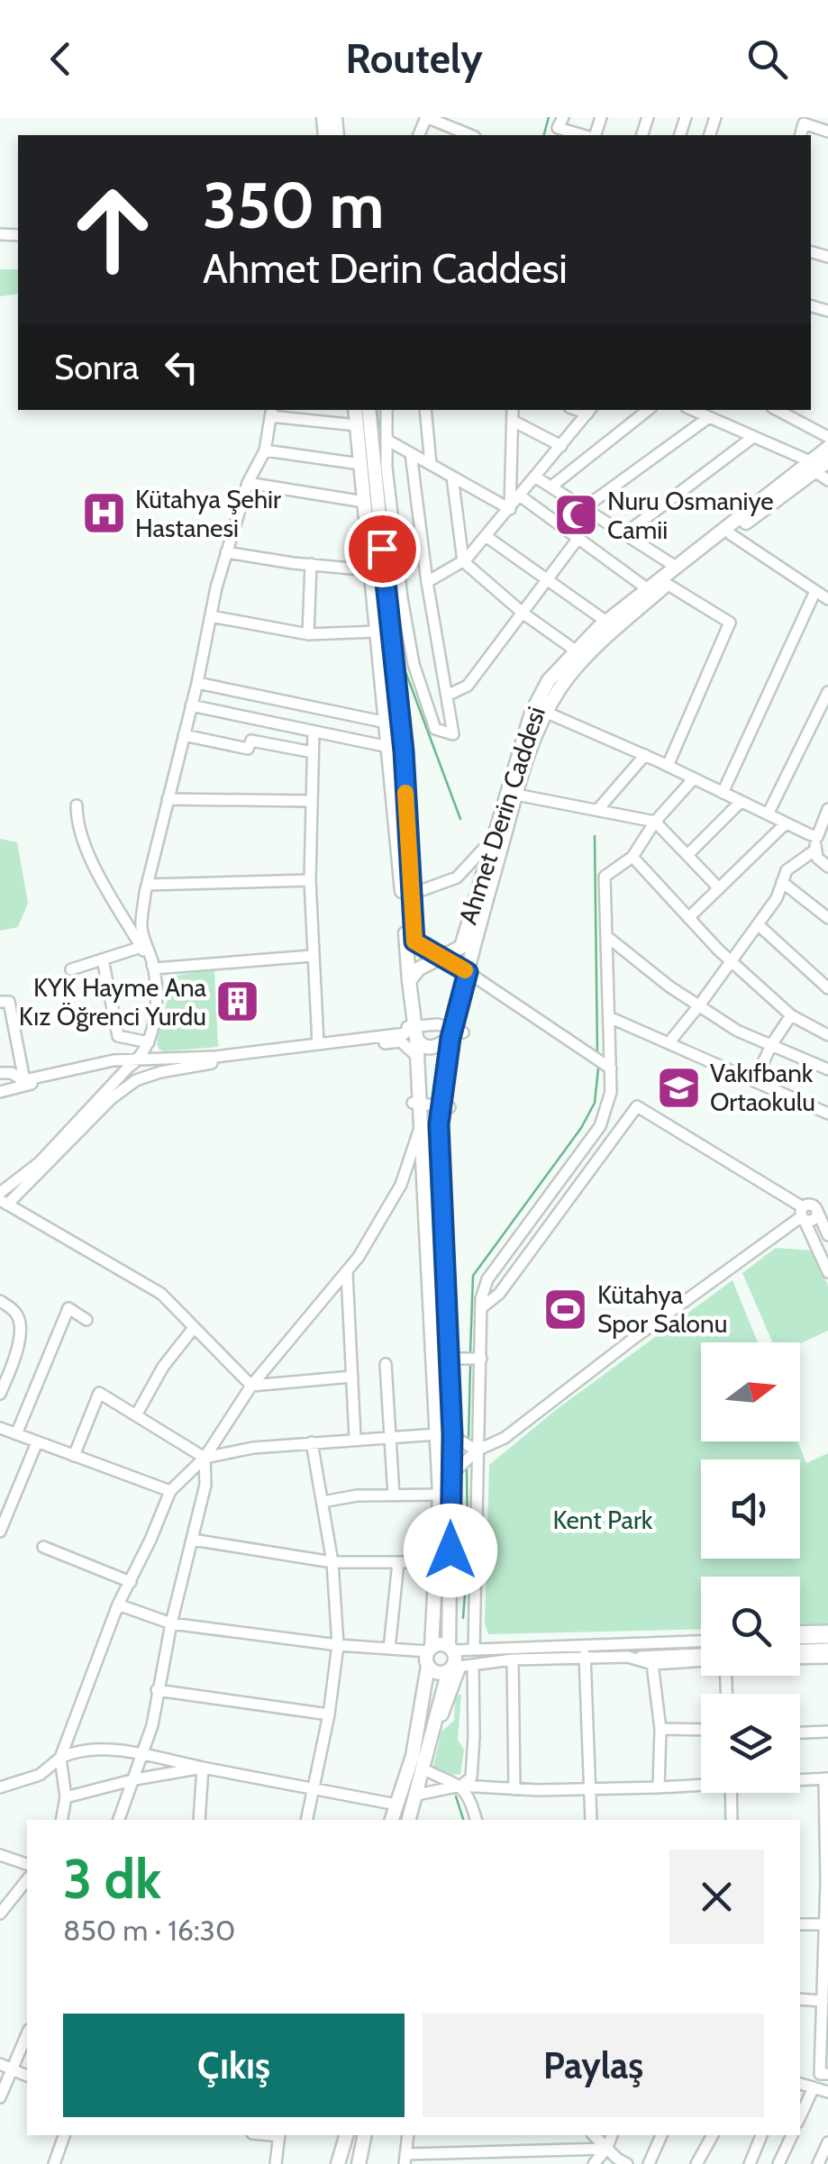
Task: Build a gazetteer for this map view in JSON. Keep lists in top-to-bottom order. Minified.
{"streets":{"main road":["Ahmet Derin Caddesi"]},"parks":["Kent Park"],"places":{"hospital":["Kütahya Şehir Hastanesi"],"mosque":["Nuru Osmaniye Camii"],"building":["KYK Hayme Ana Kız Öğrenci Yurdu"],"school or university":["Vakıfbank Ortaokulu"],"sports":["Kütahya Spor Salonu"]},"north":"right","page":{"header":"Routely","turn":["350 m","Ahmet Derin Caddesi"],"then":"Sonra","heading":["3 dk","850 m · 16:30"],"buttons":["Çıkış","Paylaş"]}}
